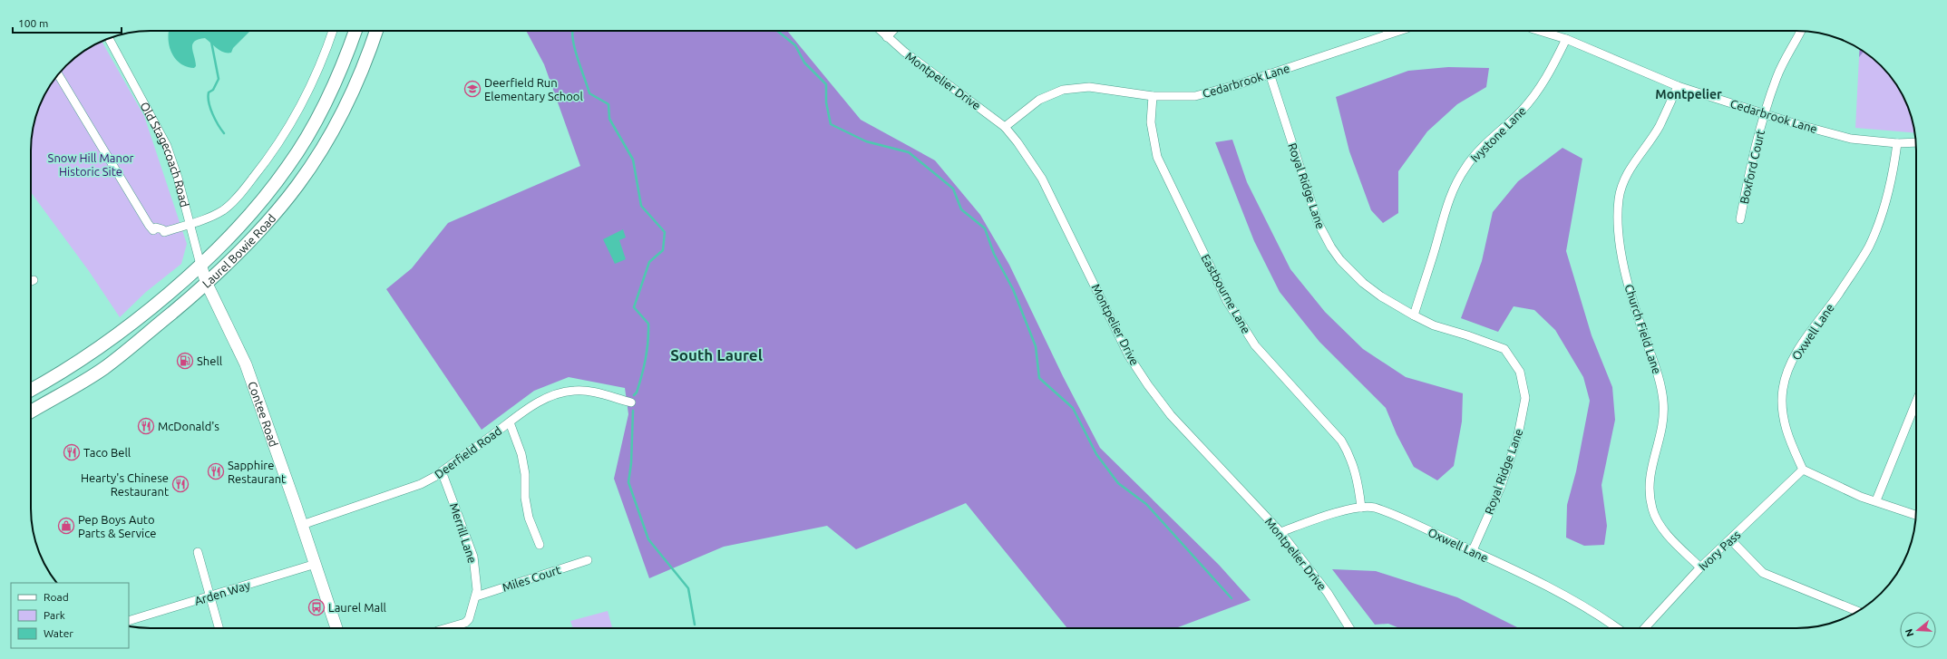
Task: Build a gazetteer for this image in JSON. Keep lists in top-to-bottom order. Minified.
{"streets":{"main road":["Laurel Bowie Road"],"street":["Montpelier Drive","Cedarbrook Lane","Ivystone Lane","Old Stagecoach Road","Boxford Court","Royal Ridge Lane","Eastbourne Lane","Church Field Lane","Oxwell Lane","Contee Road","Deerfield Road","Merrill Lane","Ivory Pass","Miles Court","Arden Way"]},"crossings":[["Montpelier Drive","Cedarbrook Lane"],["Montpelier Drive","Oxwell Lane"],["Cedarbrook Lane","Ivystone Lane"],["Cedarbrook Lane","Boxford Court"],["Cedarbrook Lane","Royal Ridge Lane"],["Cedarbrook Lane","Eastbourne Lane"],["Cedarbrook Lane","Church Field Lane"],["Cedarbrook Lane","Oxwell Lane"],["Ivystone Lane","Royal Ridge Lane"],["Old Stagecoach Road","Laurel Bowie Road"],["Old Stagecoach Road","Contee Road"],["Royal Ridge Lane","Oxwell Lane"],["Laurel Bowie Road","Contee Road"],["Eastbourne Lane","Oxwell Lane"],["Church Field Lane","Ivory Pass"],["Oxwell Lane","Ivory Pass"],["Contee Road","Deerfield Road"],["Contee Road","Arden Way"],["Deerfield Road","Merrill Lane"],["Merrill Lane","Miles Court"]],"districts":["Montpelier","South Laurel"],"parks":["Snow Hill Manor Historic Site"],"places":{"school or university":["Deerfield Run Elementary School"],"fuel station":["Shell"],"restaurant":["McDonald's","Taco Bell","Sapphire Restaurant","Hearty's Chinese Restaurant"],"shop":["Pep Boys Auto Parts & Service"],"bus stop":["Laurel Mall"]},"legend":["Road","Park","Water"],"scale_bar":"100 m","north":"left"}
